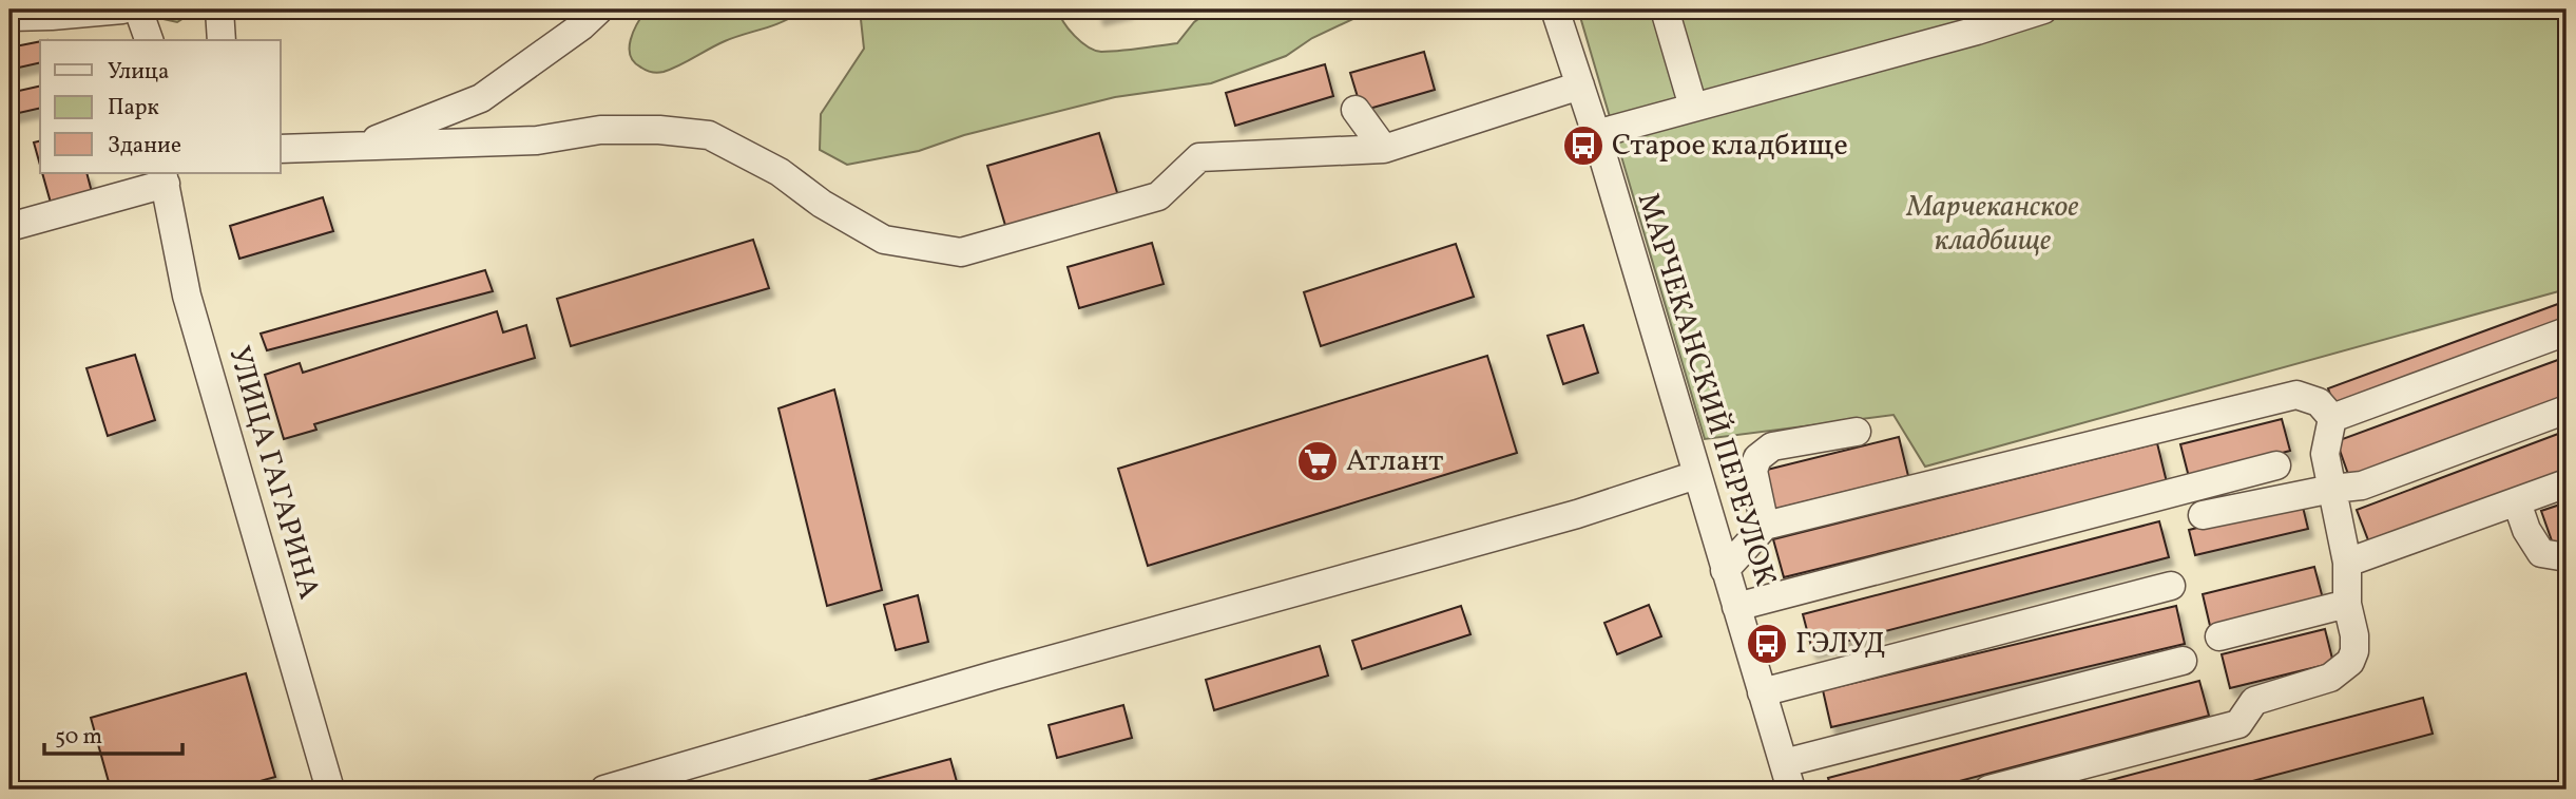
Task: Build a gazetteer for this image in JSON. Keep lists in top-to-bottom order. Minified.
{"streets":{"street":["МАРЧЕКАНСКИЙ ПЕРЕУЛОК","УЛИЦА ГАГАРИНА"]},"parks":["Марчеканское кладбище"],"places":{"bus stop":["Старое кладбище","ГЭЛУД"],"supermarket":["Атлант"]},"legend":["Улица","Парк","Здание"],"scale_bar":"50 m"}
